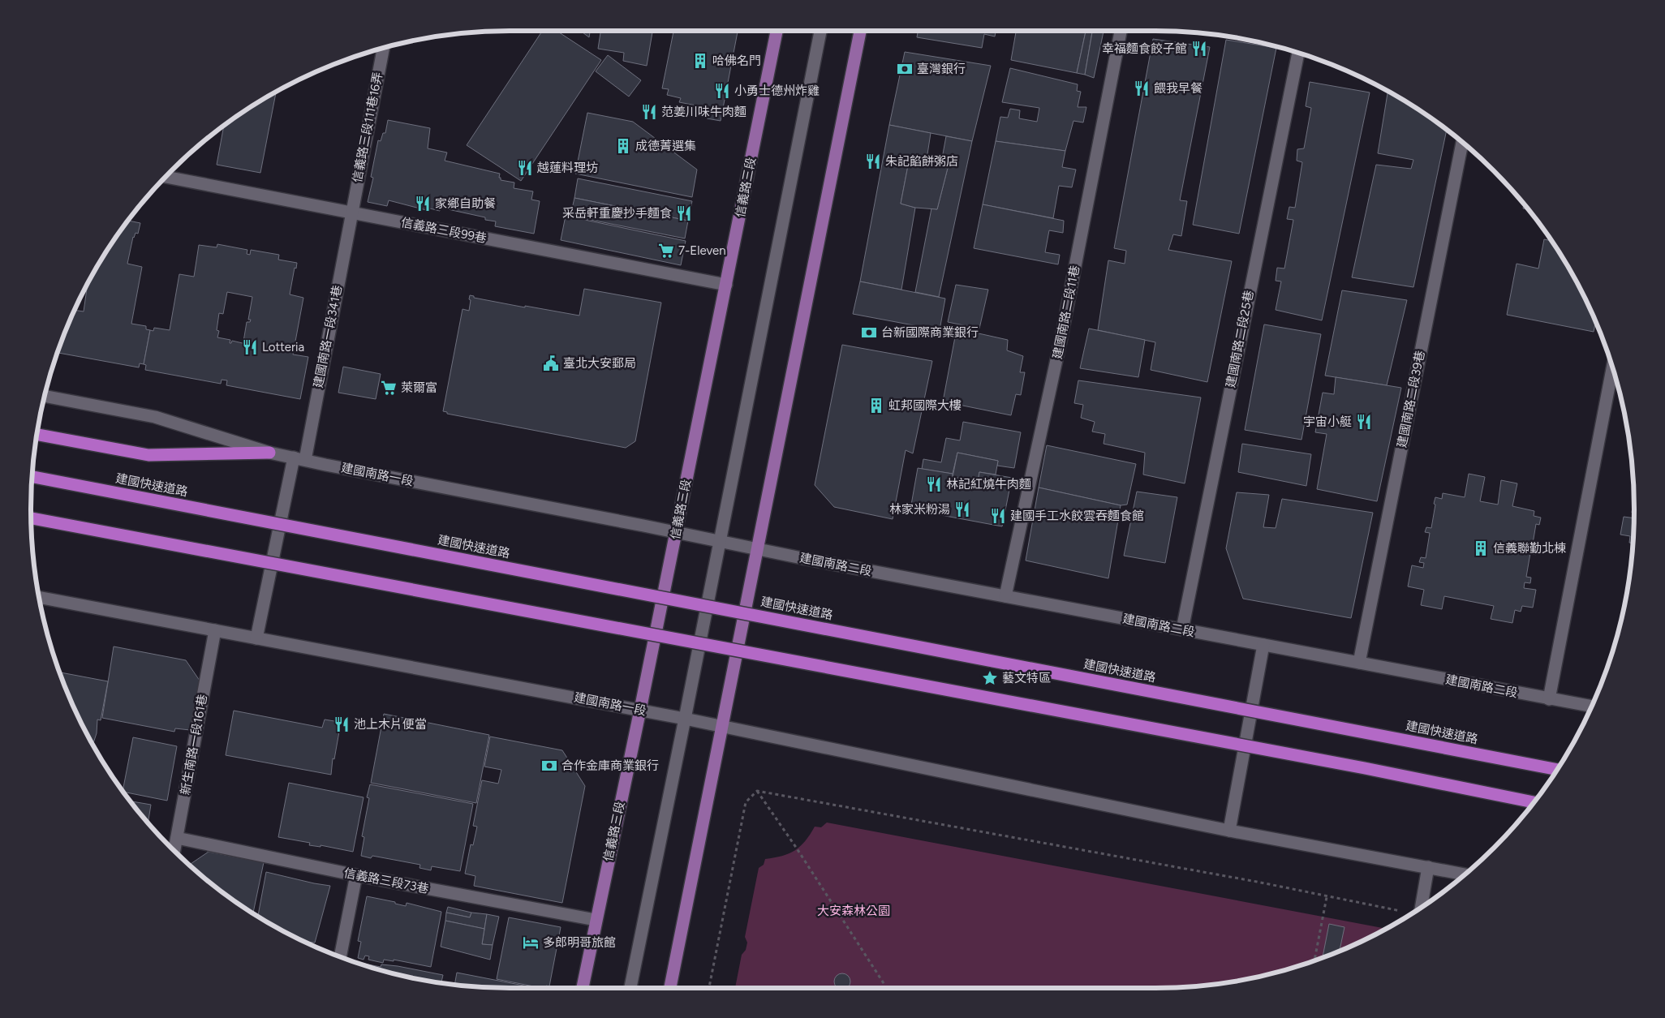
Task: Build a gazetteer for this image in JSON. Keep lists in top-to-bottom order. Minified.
{"streets":{"highway":["建國快速道路"],"main road":["信義路三段"],"street":["信義路三段111巷16弄","信義路三段99巷","建國南路二段11巷","建國南路一段341巷","建國南路二段25巷","建國南路二段39巷","建國南路一段","建國南路二段","新生南路一段161巷","信義路三段73巷"]},"crossings":[["信義路三段111巷16弄","信義路三段99巷"],["信義路三段111巷16弄","建國南路一段341巷"],["信義路三段","信義路三段99巷"],["信義路三段","建國南路一段"],["信義路三段","信義路三段73巷"],["信義路三段99巷","建國南路一段341巷"],["建國南路二段11巷","建國南路二段"],["建國南路一段341巷","建國南路一段"],["建國南路二段25巷","建國南路二段"],["建國南路二段39巷","建國南路二段"],["建國南路一段","建國南路二段"],["建國南路一段","新生南路一段161巷"],["新生南路一段161巷","信義路三段73巷"]],"parks":["大安森林公園"],"places":{"restaurant":["幸福麵食餃子館","餵我早餐","小勇士德州炸雞","范姜川味牛肉麵","朱記餡餅粥店","越蓮料理坊","家鄉自助餐","采岳軒重慶抄手麵食","Lotteria","宇宙小艇","林記紅燒牛肉麵","林家米粉湯","建國手工水餃雲吞麵食館","池上木片便當"],"building":["哈佛名門","成德菁選集","虹邦國際大樓","信義聯勤北棟"],"bank":["臺灣銀行","台新國際商業銀行","合作金庫商業銀行"],"supermarket":["7-Eleven","萊爾富"],"public building":["臺北大安郵局"],"place":["藝文特區"],"hotel":["多郎明哥旅館"]}}
